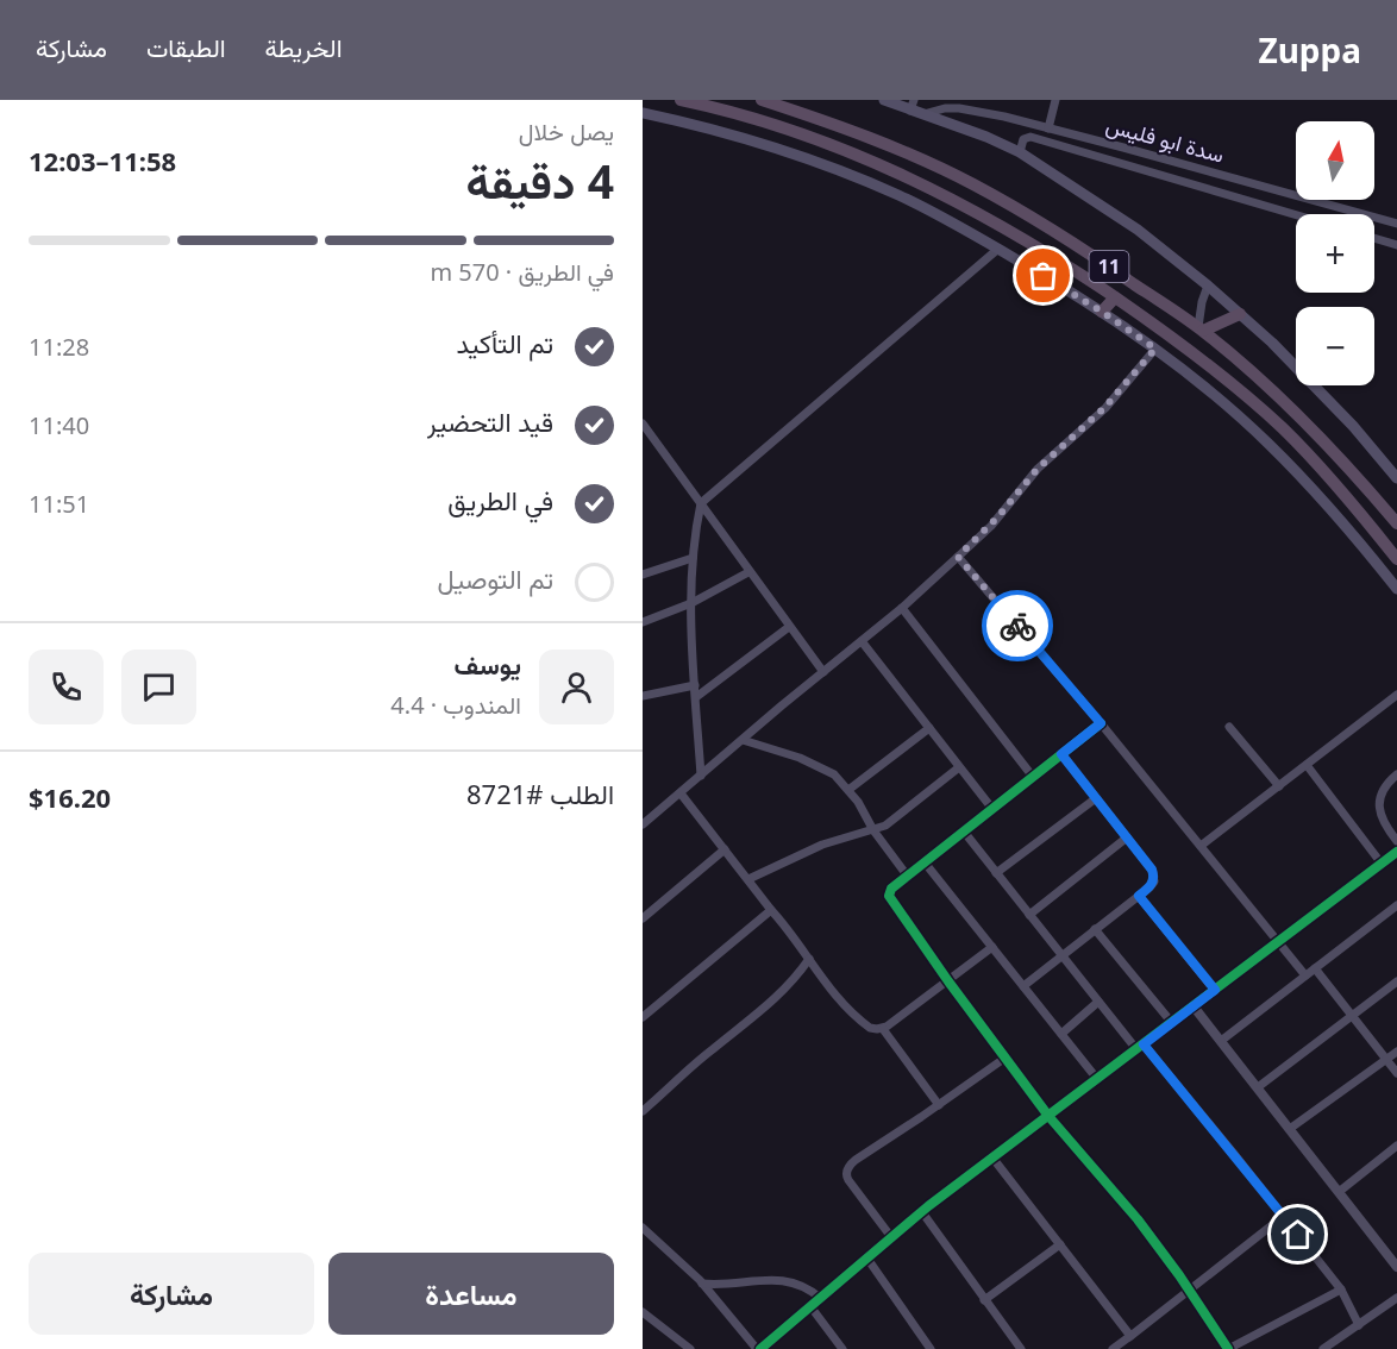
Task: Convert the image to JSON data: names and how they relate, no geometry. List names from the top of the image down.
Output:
{
  "streets": {
    "highway": ["11"],
    "street": ["سدة ابو فليس"]
  },
  "north": "top",
  "page": {
    "header": "Zuppa",
    "nav": ["الخريطة", "الطبقات", "مشاركة"],
    "heading": ["4 دقيقة", "يصل خلال", "11:58–12:03"],
    "panel": [
      "يوسف",
      "المندوب · 4.4",
      "الطلب #8721",
      "$16.20"
    ],
    "map_buttons": ["+", "−"],
    "bar": "في الطريق · 570 m",
    "list": [
      ["تم التأكيد", "11:28"],
      ["قيد التحضير", "11:40"],
      ["في الطريق", "11:51"],
      "تم التوصيل"
    ],
    "buttons": ["مساعدة", "مشاركة"]
  }
}
